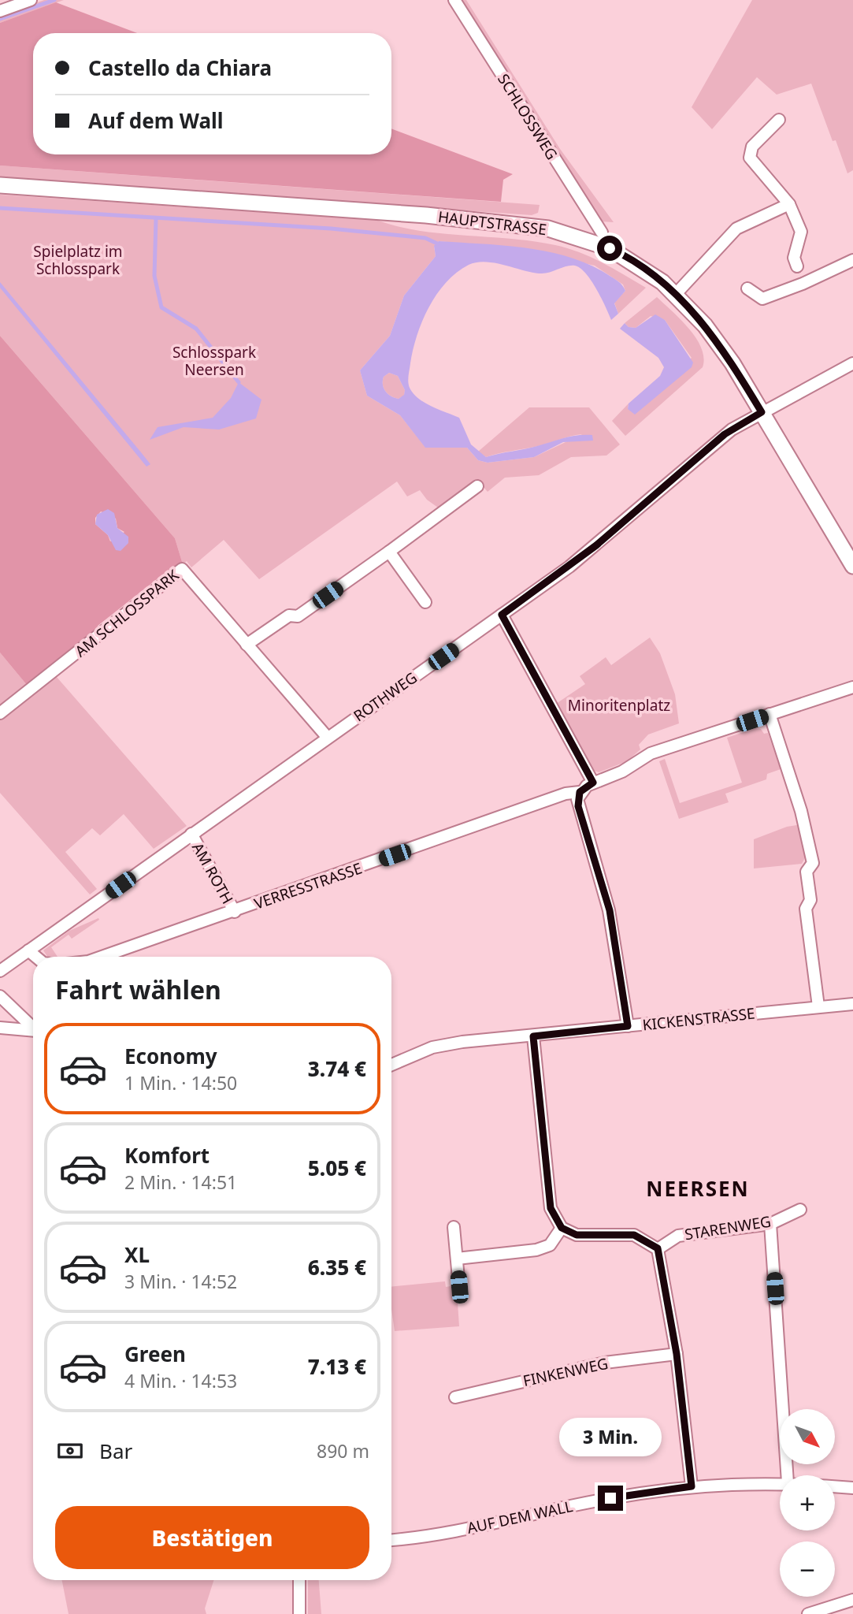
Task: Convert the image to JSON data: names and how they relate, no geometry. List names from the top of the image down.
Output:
{
  "streets": {
    "street": [
      "SCHLOSSWEG",
      "HAUPTSTRASSE",
      "AM SCHLOSSPARK",
      "ROTHWEG",
      "AM ROTH",
      "VERRESSTRASSE",
      "KICKENSTRASSE",
      "STARENWEG",
      "FINKENWEG",
      "AUF DEM WALL"
    ]
  },
  "crossings": [
    ["HAUPTSTRASSE", "ROTHWEG"],
    ["AM SCHLOSSPARK", "ROTHWEG"],
    ["ROTHWEG", "AM ROTH"],
    ["AM ROTH", "VERRESSTRASSE"]
  ],
  "districts": ["NEERSEN"],
  "parks": ["Spielplatz im Schlosspark", "Schlosspark Neersen", "Minoritenplatz"],
  "north": "bottom right",
  "page": {
    "banner": ["Castello da Chiara", "Auf dem Wall"],
    "heading": "Fahrt wählen",
    "list": [
      {
        "name": "Economy",
        "note": "1 Min. · 14:50",
        "value": "3.74 €"
      },
      {
        "name": "Komfort",
        "note": "2 Min. · 14:51",
        "value": "5.05 €"
      },
      {
        "name": "XL",
        "note": "3 Min. · 14:52",
        "value": "6.35 €"
      },
      {
        "name": "Green",
        "note": "4 Min. · 14:53",
        "value": "7.13 €"
      }
    ],
    "map_buttons": ["+", "−"],
    "bubble": "3 Min.",
    "pay": ["Bar", "890 m"],
    "buttons": "Bestätigen"
  }
}
